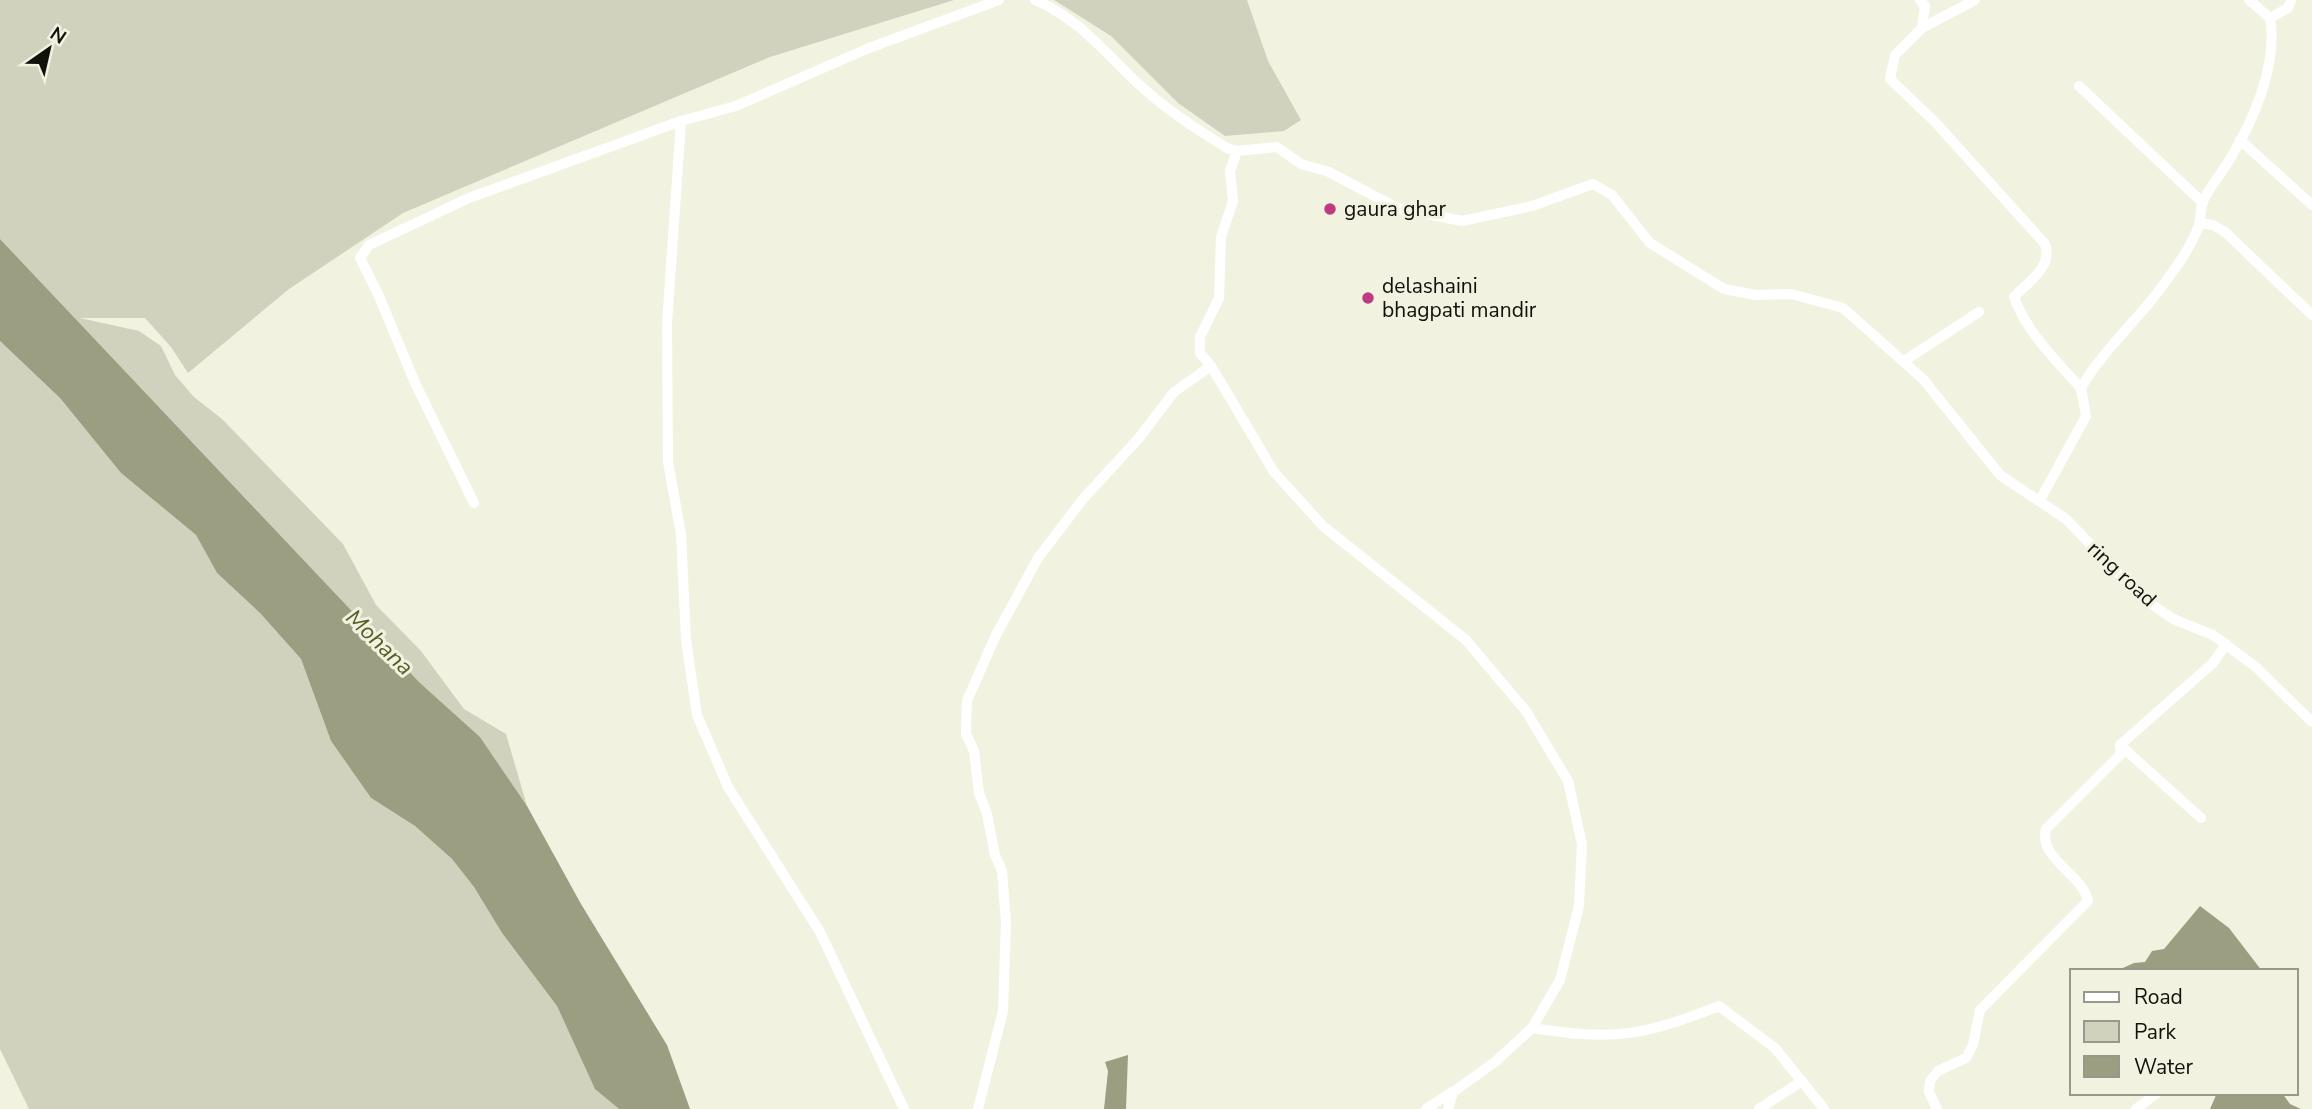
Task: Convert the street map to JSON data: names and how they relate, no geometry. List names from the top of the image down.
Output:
{
  "streets": {
    "street": ["ring road"]
  },
  "water": ["Mohana"],
  "places": ["gaura ghar", "delashaini bhagpati mandir"],
  "legend": ["Road", "Park", "Water"],
  "north": "top right"
}
